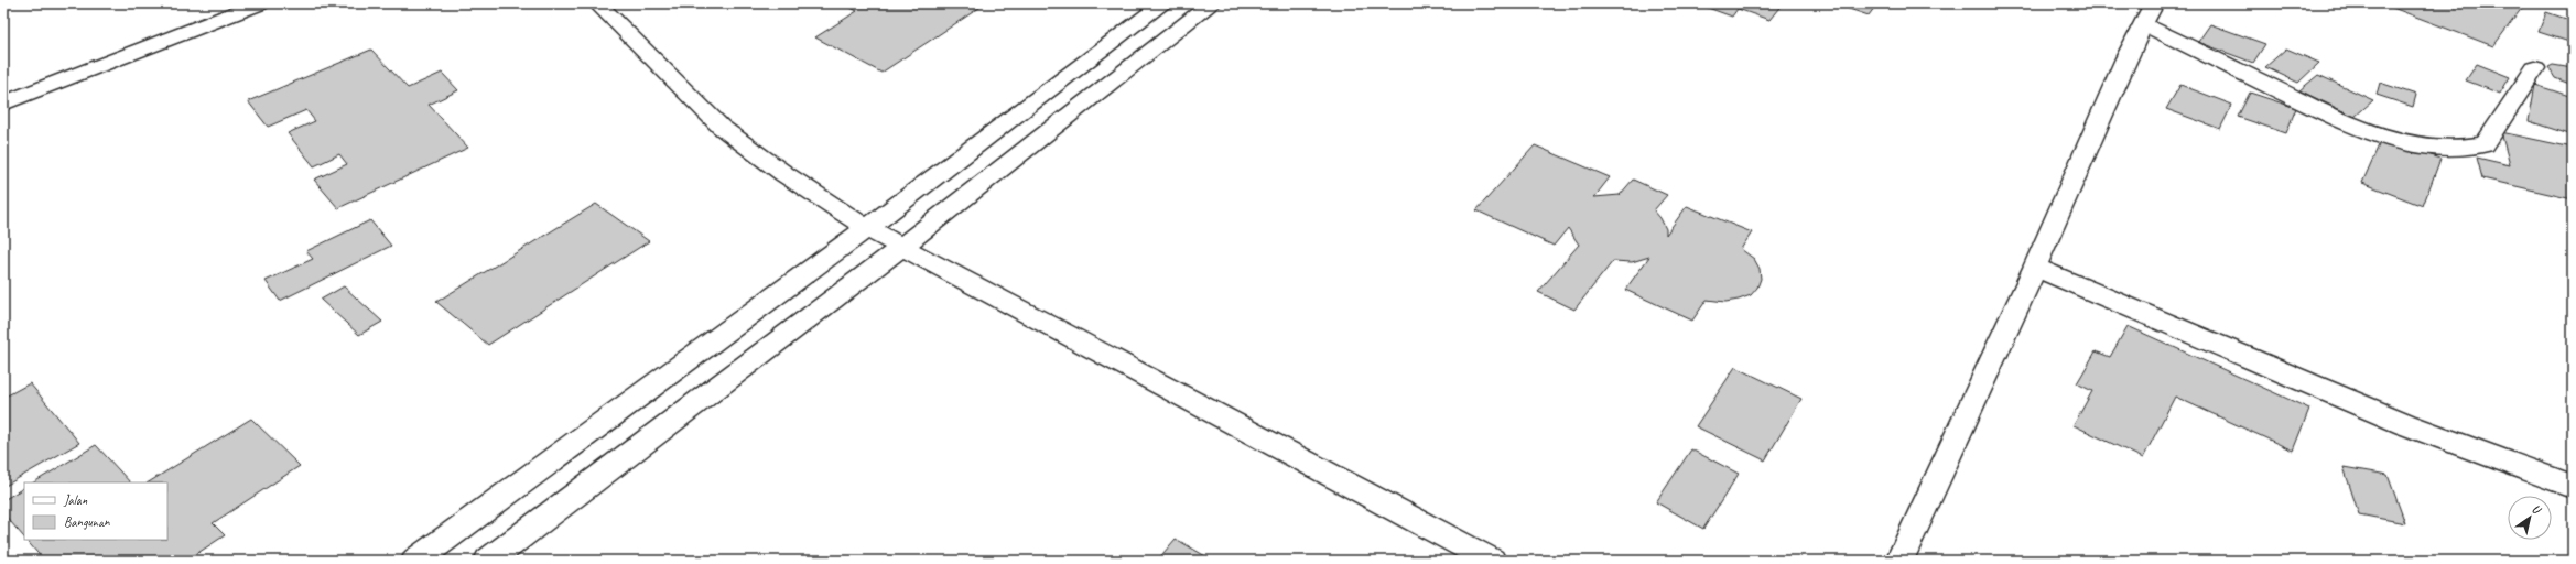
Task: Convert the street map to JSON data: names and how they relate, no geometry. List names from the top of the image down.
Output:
{
  "legend": ["Jalan", "Bangunan"],
  "north": "top right"
}
